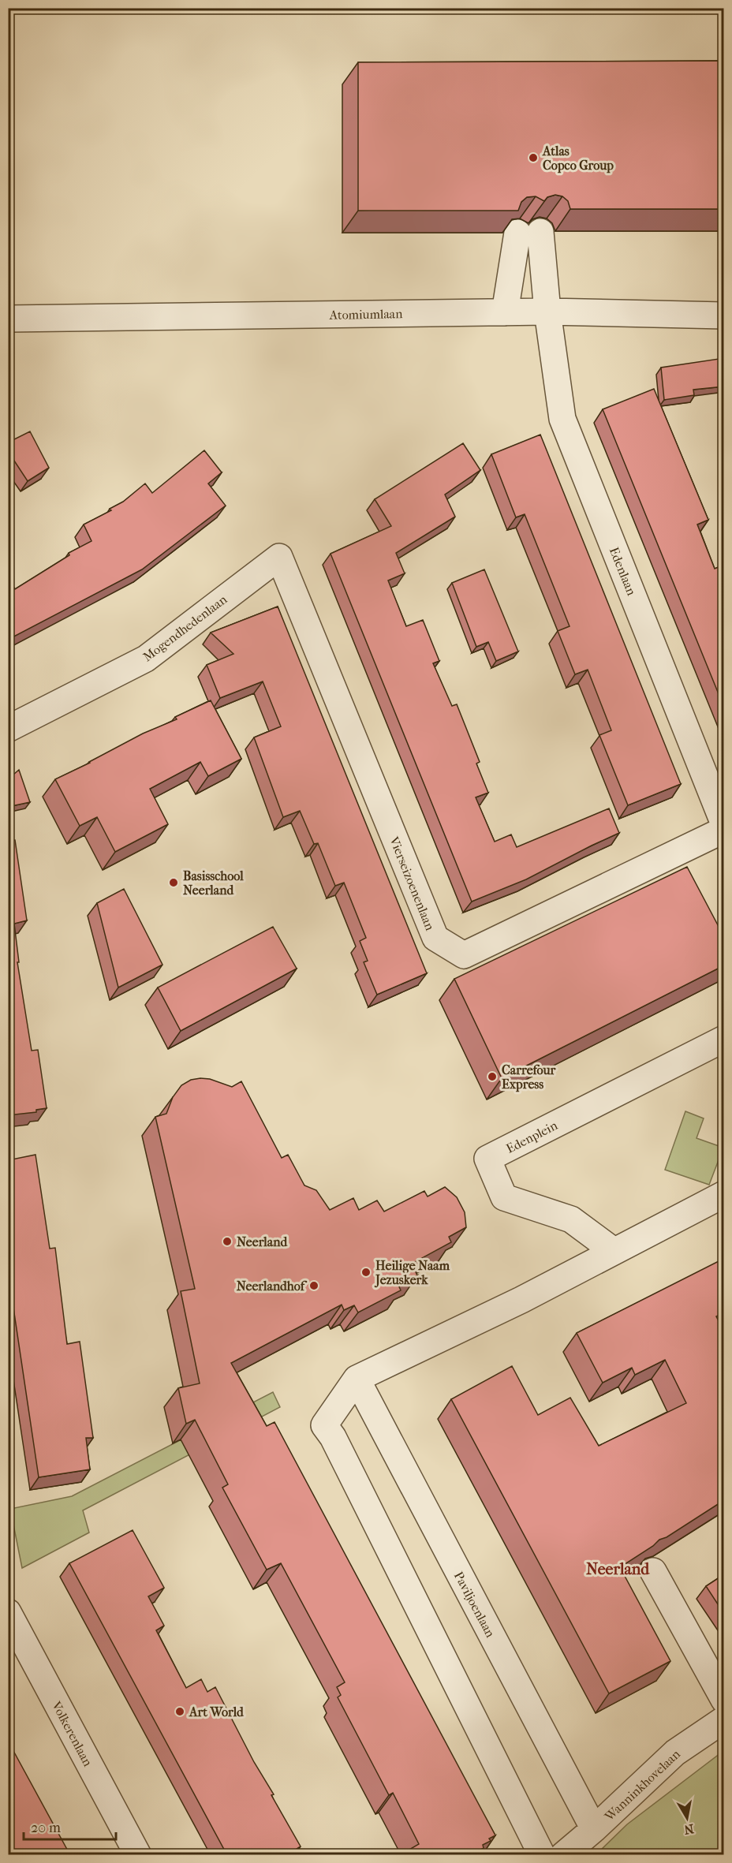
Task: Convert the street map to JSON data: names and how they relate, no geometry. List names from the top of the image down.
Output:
{
  "streets": {
    "street": [
      "Atomiumlaan",
      "Edenlaan",
      "Mogendhedenlaan",
      "Vierseizoenenlaan",
      "Edenplein",
      "Paviljoenlaan",
      "Volkerenlaan",
      "Wanninkhovelaan"
    ]
  },
  "crossings": [
    ["Atomiumlaan", "Edenlaan"],
    ["Mogendhedenlaan", "Vierseizoenenlaan"],
    ["Paviljoenlaan", "Wanninkhovelaan"]
  ],
  "districts": ["Neerland"],
  "places": [
    "Atlas Copco Group",
    "Basisschool Neerland",
    "Carrefour Express",
    "Neerland",
    "Heilige Naam Jezuskerk",
    "Neerlandhof",
    "Art World"
  ],
  "scale_bar": "20 m",
  "north": "bottom"
}
